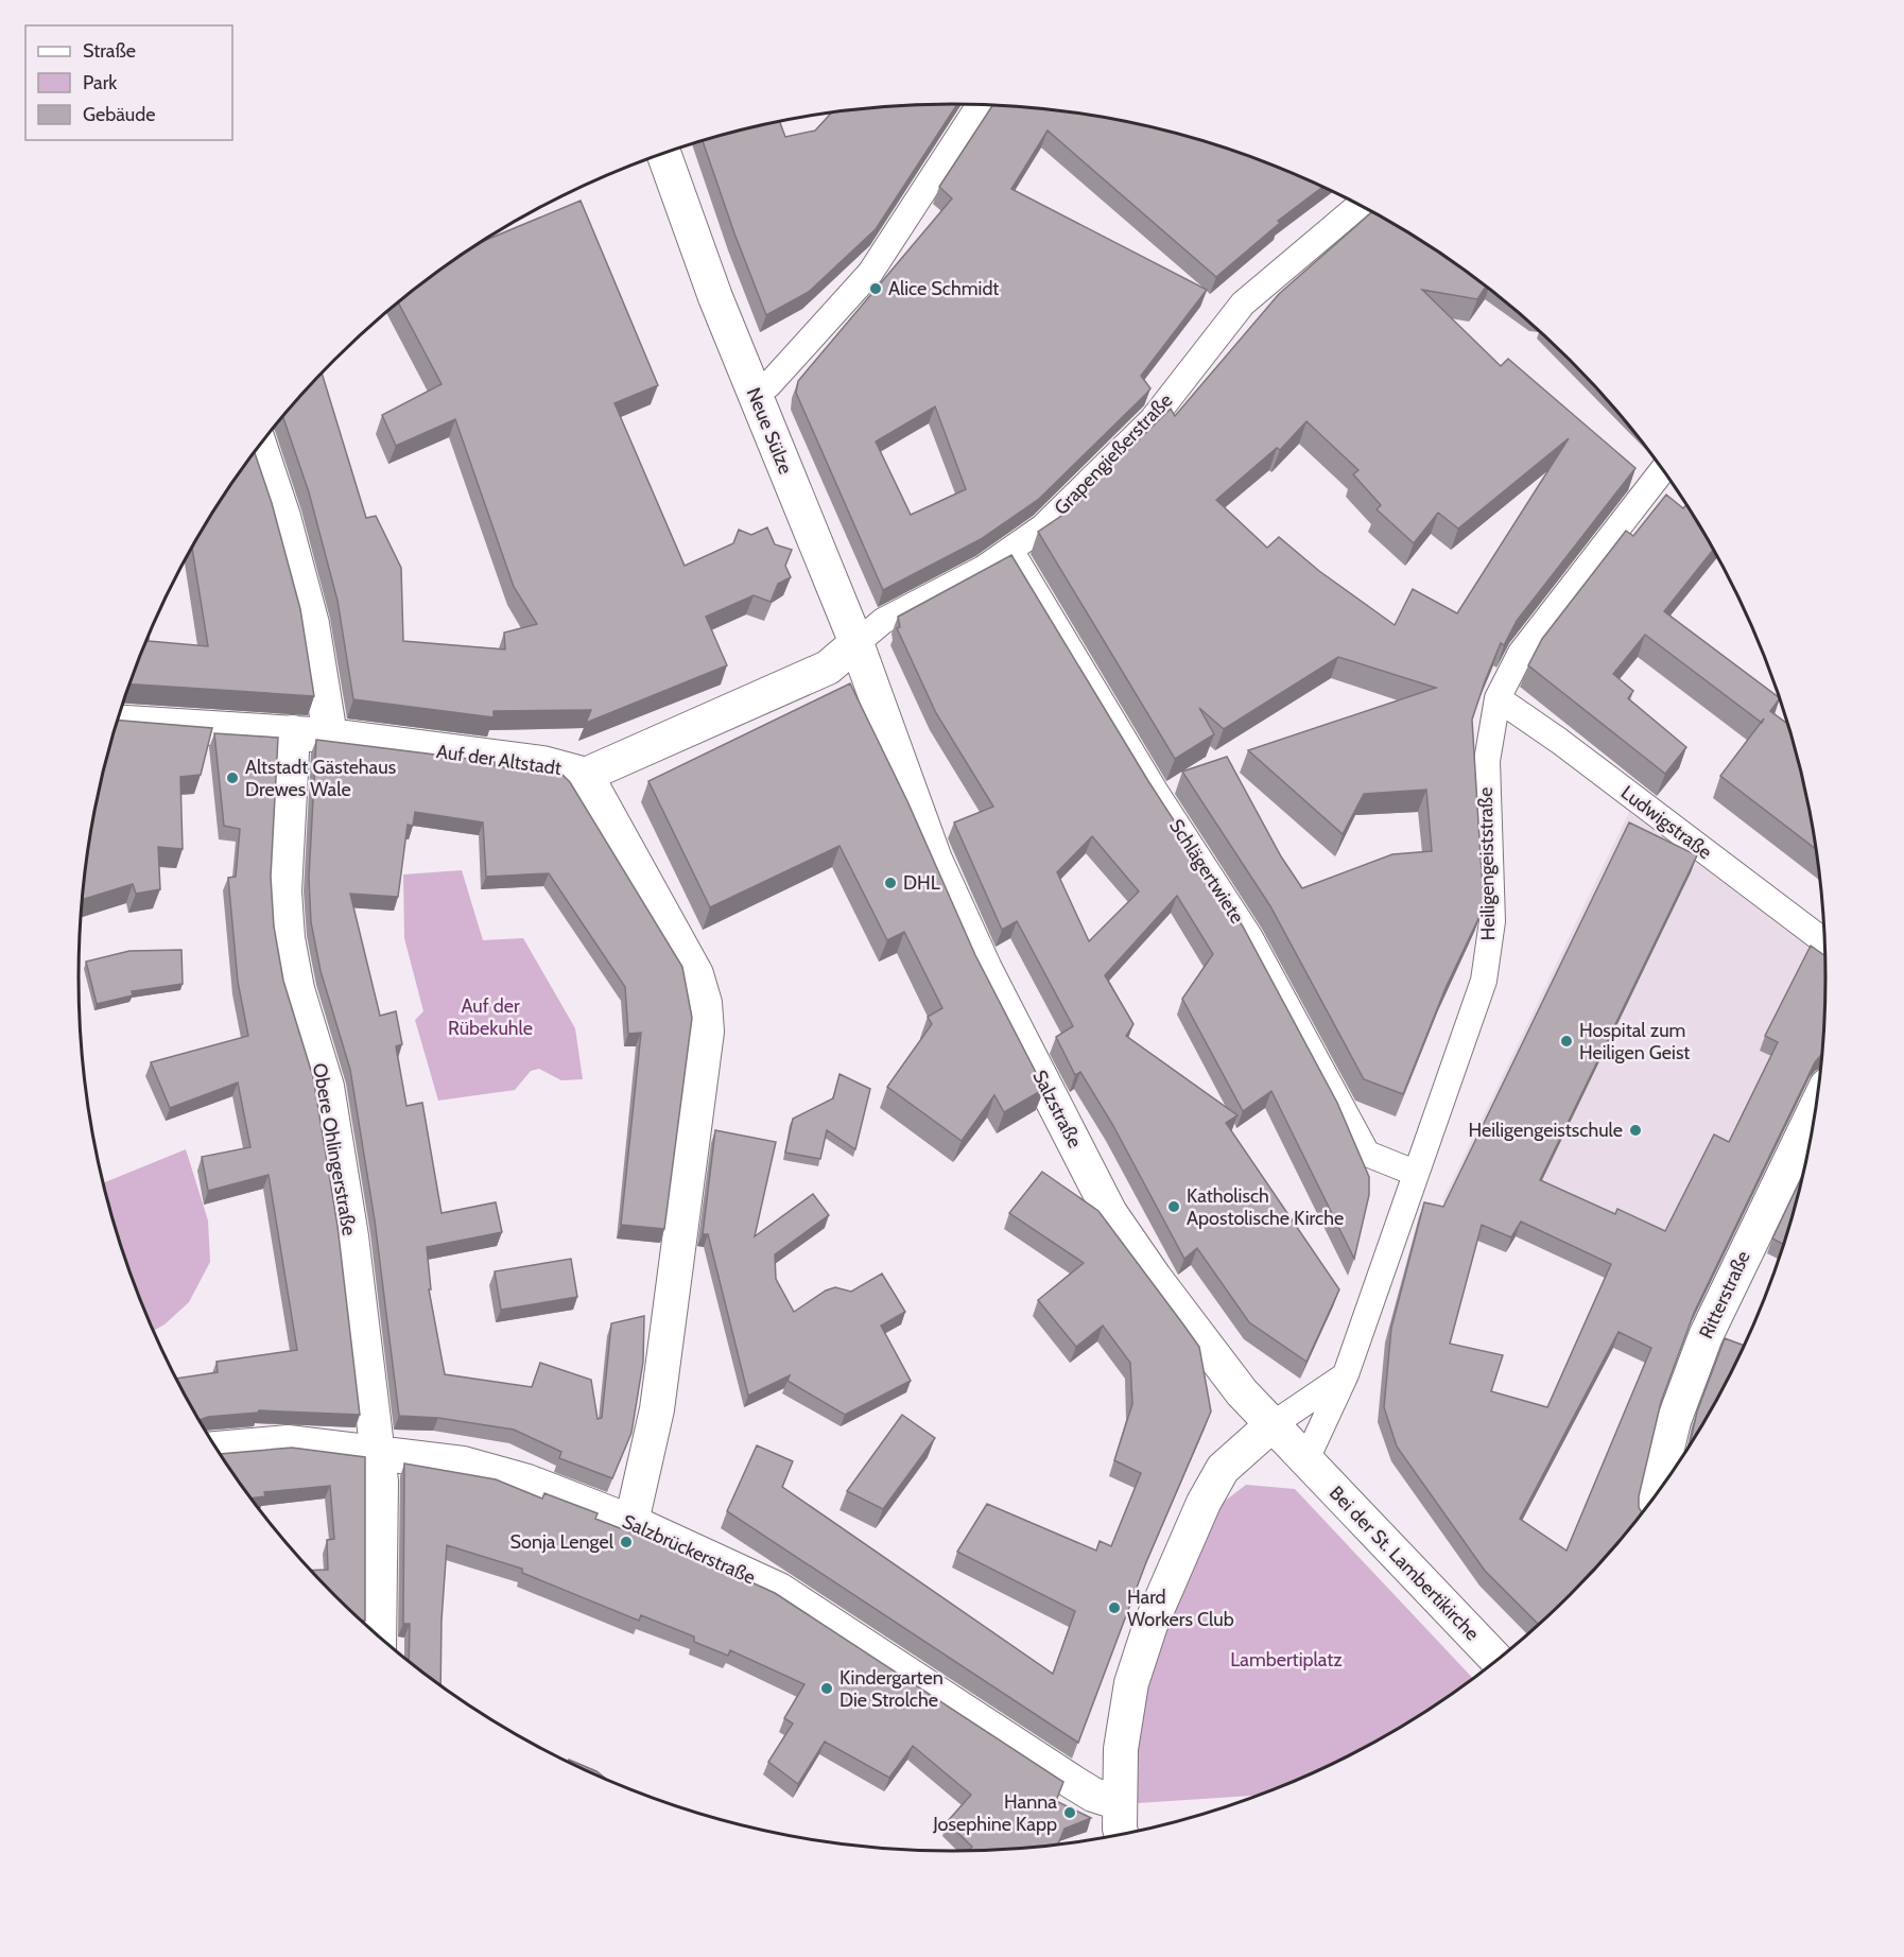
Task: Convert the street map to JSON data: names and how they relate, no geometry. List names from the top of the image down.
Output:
{
  "streets": {
    "street": [
      "Neue Sülze",
      "Grapengießerstraße",
      "Auf der Altstadt",
      "Ludwigstraße",
      "Heiligengeiststraße",
      "Schlägertwiete",
      "Salzstraße",
      "Obere Ohlingerstraße",
      "Ritterstraße",
      "Salzbrückerstraße",
      "Bei der St. Lambertikirche"
    ]
  },
  "crossings": [
    ["Neue Sülze", "Grapengießerstraße"],
    ["Neue Sülze", "Auf der Altstadt"],
    ["Neue Sülze", "Salzstraße"],
    ["Grapengießerstraße", "Auf der Altstadt"],
    ["Grapengießerstraße", "Schlägertwiete"],
    ["Auf der Altstadt", "Obere Ohlingerstraße"],
    ["Ludwigstraße", "Heiligengeiststraße"],
    ["Heiligengeiststraße", "Schlägertwiete"],
    ["Heiligengeiststraße", "Salzstraße"],
    ["Heiligengeiststraße", "Bei der St. Lambertikirche"],
    ["Salzstraße", "Bei der St. Lambertikirche"],
    ["Obere Ohlingerstraße", "Salzbrückerstraße"]
  ],
  "parks": ["Auf der Rübekuhle", "Lambertiplatz"],
  "places": [
    "Alice Schmidt",
    "Altstadt Gästehaus Drewes Wale",
    "DHL",
    "Hospital zum Heiligen Geist",
    "Heiligengeistschule",
    "Katholisch Apostolische Kirche",
    "Sonja Lengel",
    "Hard Workers Club",
    "Kindergarten Die Strolche",
    "Hanna Josephine Kapp"
  ],
  "legend": ["Straße", "Park", "Gebäude"]
}
